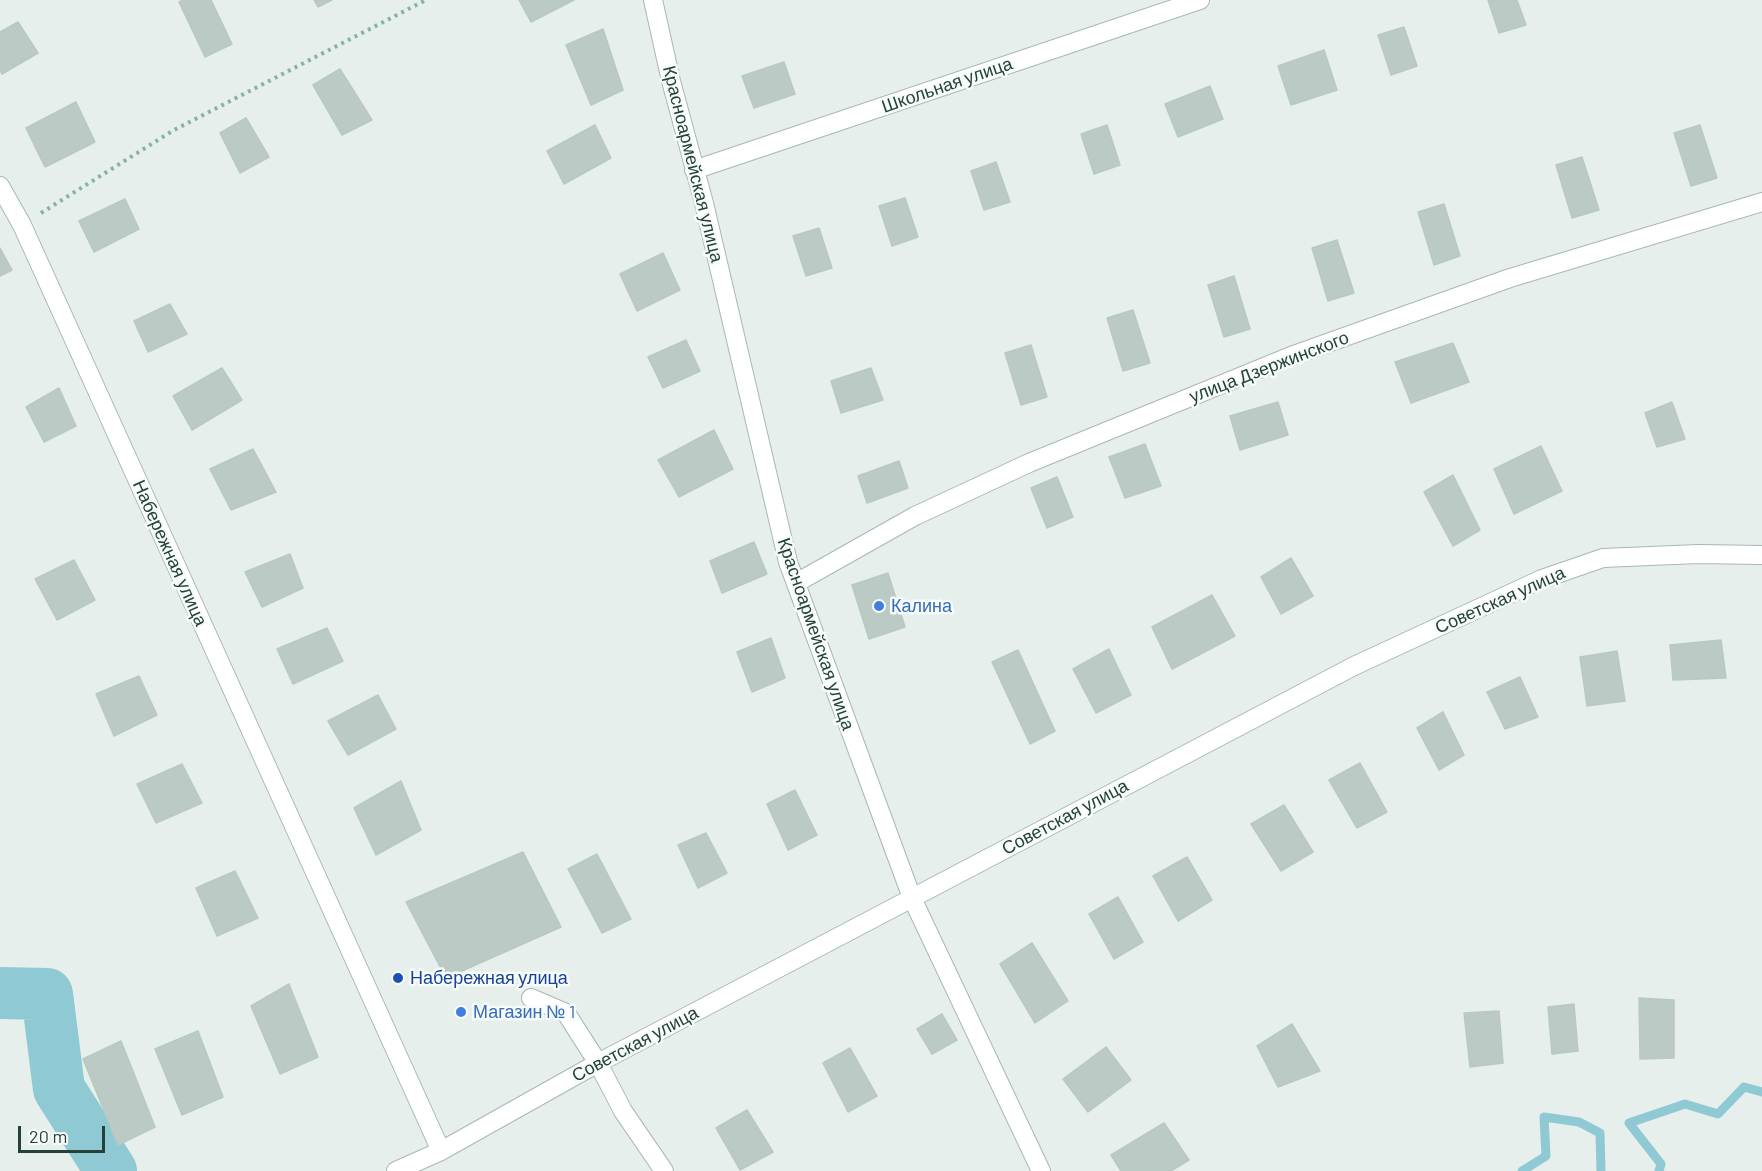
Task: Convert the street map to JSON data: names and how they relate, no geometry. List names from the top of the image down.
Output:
{
  "streets": {
    "street": [
      "Школьная улица",
      "Красноармейская улица",
      "улица Дзержинского",
      "Набережная улица",
      "Советская улица"
    ]
  },
  "crossings": [
    ["Школьная улица", "Красноармейская улица"],
    ["Красноармейская улица", "улица Дзержинского"],
    ["Красноармейская улица", "Советская улица"],
    ["Набережная улица", "Советская улица"]
  ],
  "places": ["Калина", "Набережная улица", "Магазин № 1"],
  "scale_bar": "20 m"
}
